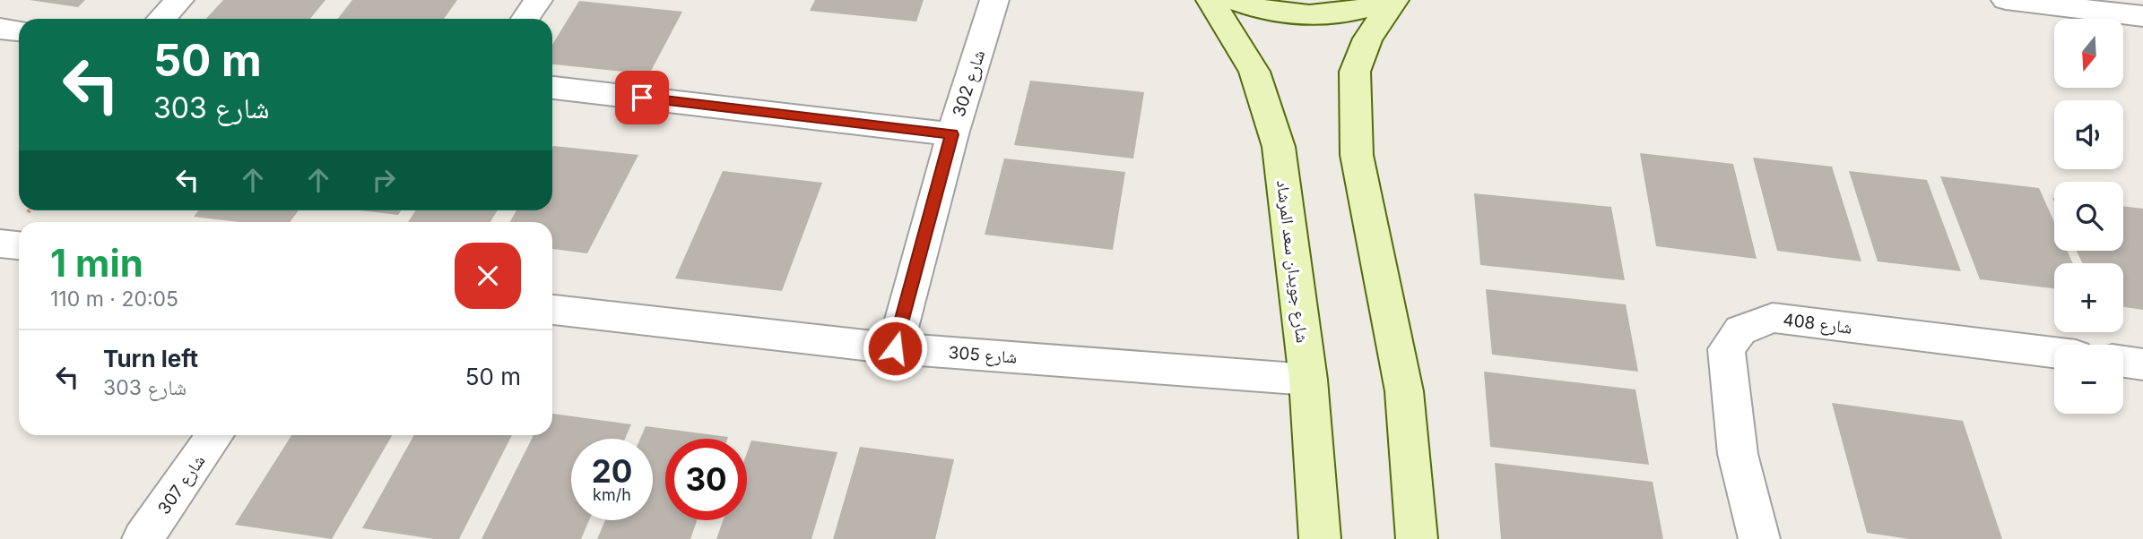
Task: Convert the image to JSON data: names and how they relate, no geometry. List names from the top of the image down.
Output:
{
  "streets": {
    "street": [
      "شارع 302",
      "شارع جويدان سعد المرشاد",
      "شارع 408",
      "شارع 305",
      "شارع 307"
    ]
  },
  "crossings": [
    ["شارع 302", "شارع 305"],
    ["شارع جويدان سعد المرشاد", "شارع 305"]
  ],
  "north": "bottom",
  "page": {
    "map_buttons": ["+", "−"],
    "turn": ["50 m", "شارع 303"],
    "heading": ["1 min", "110 m · 20:05"],
    "list": [
      {
        "name": "Turn left",
        "note": "شارع 303",
        "value": "50 m"
      }
    ],
    "speed": "20 km/h",
    "limit": "30"
  }
}
